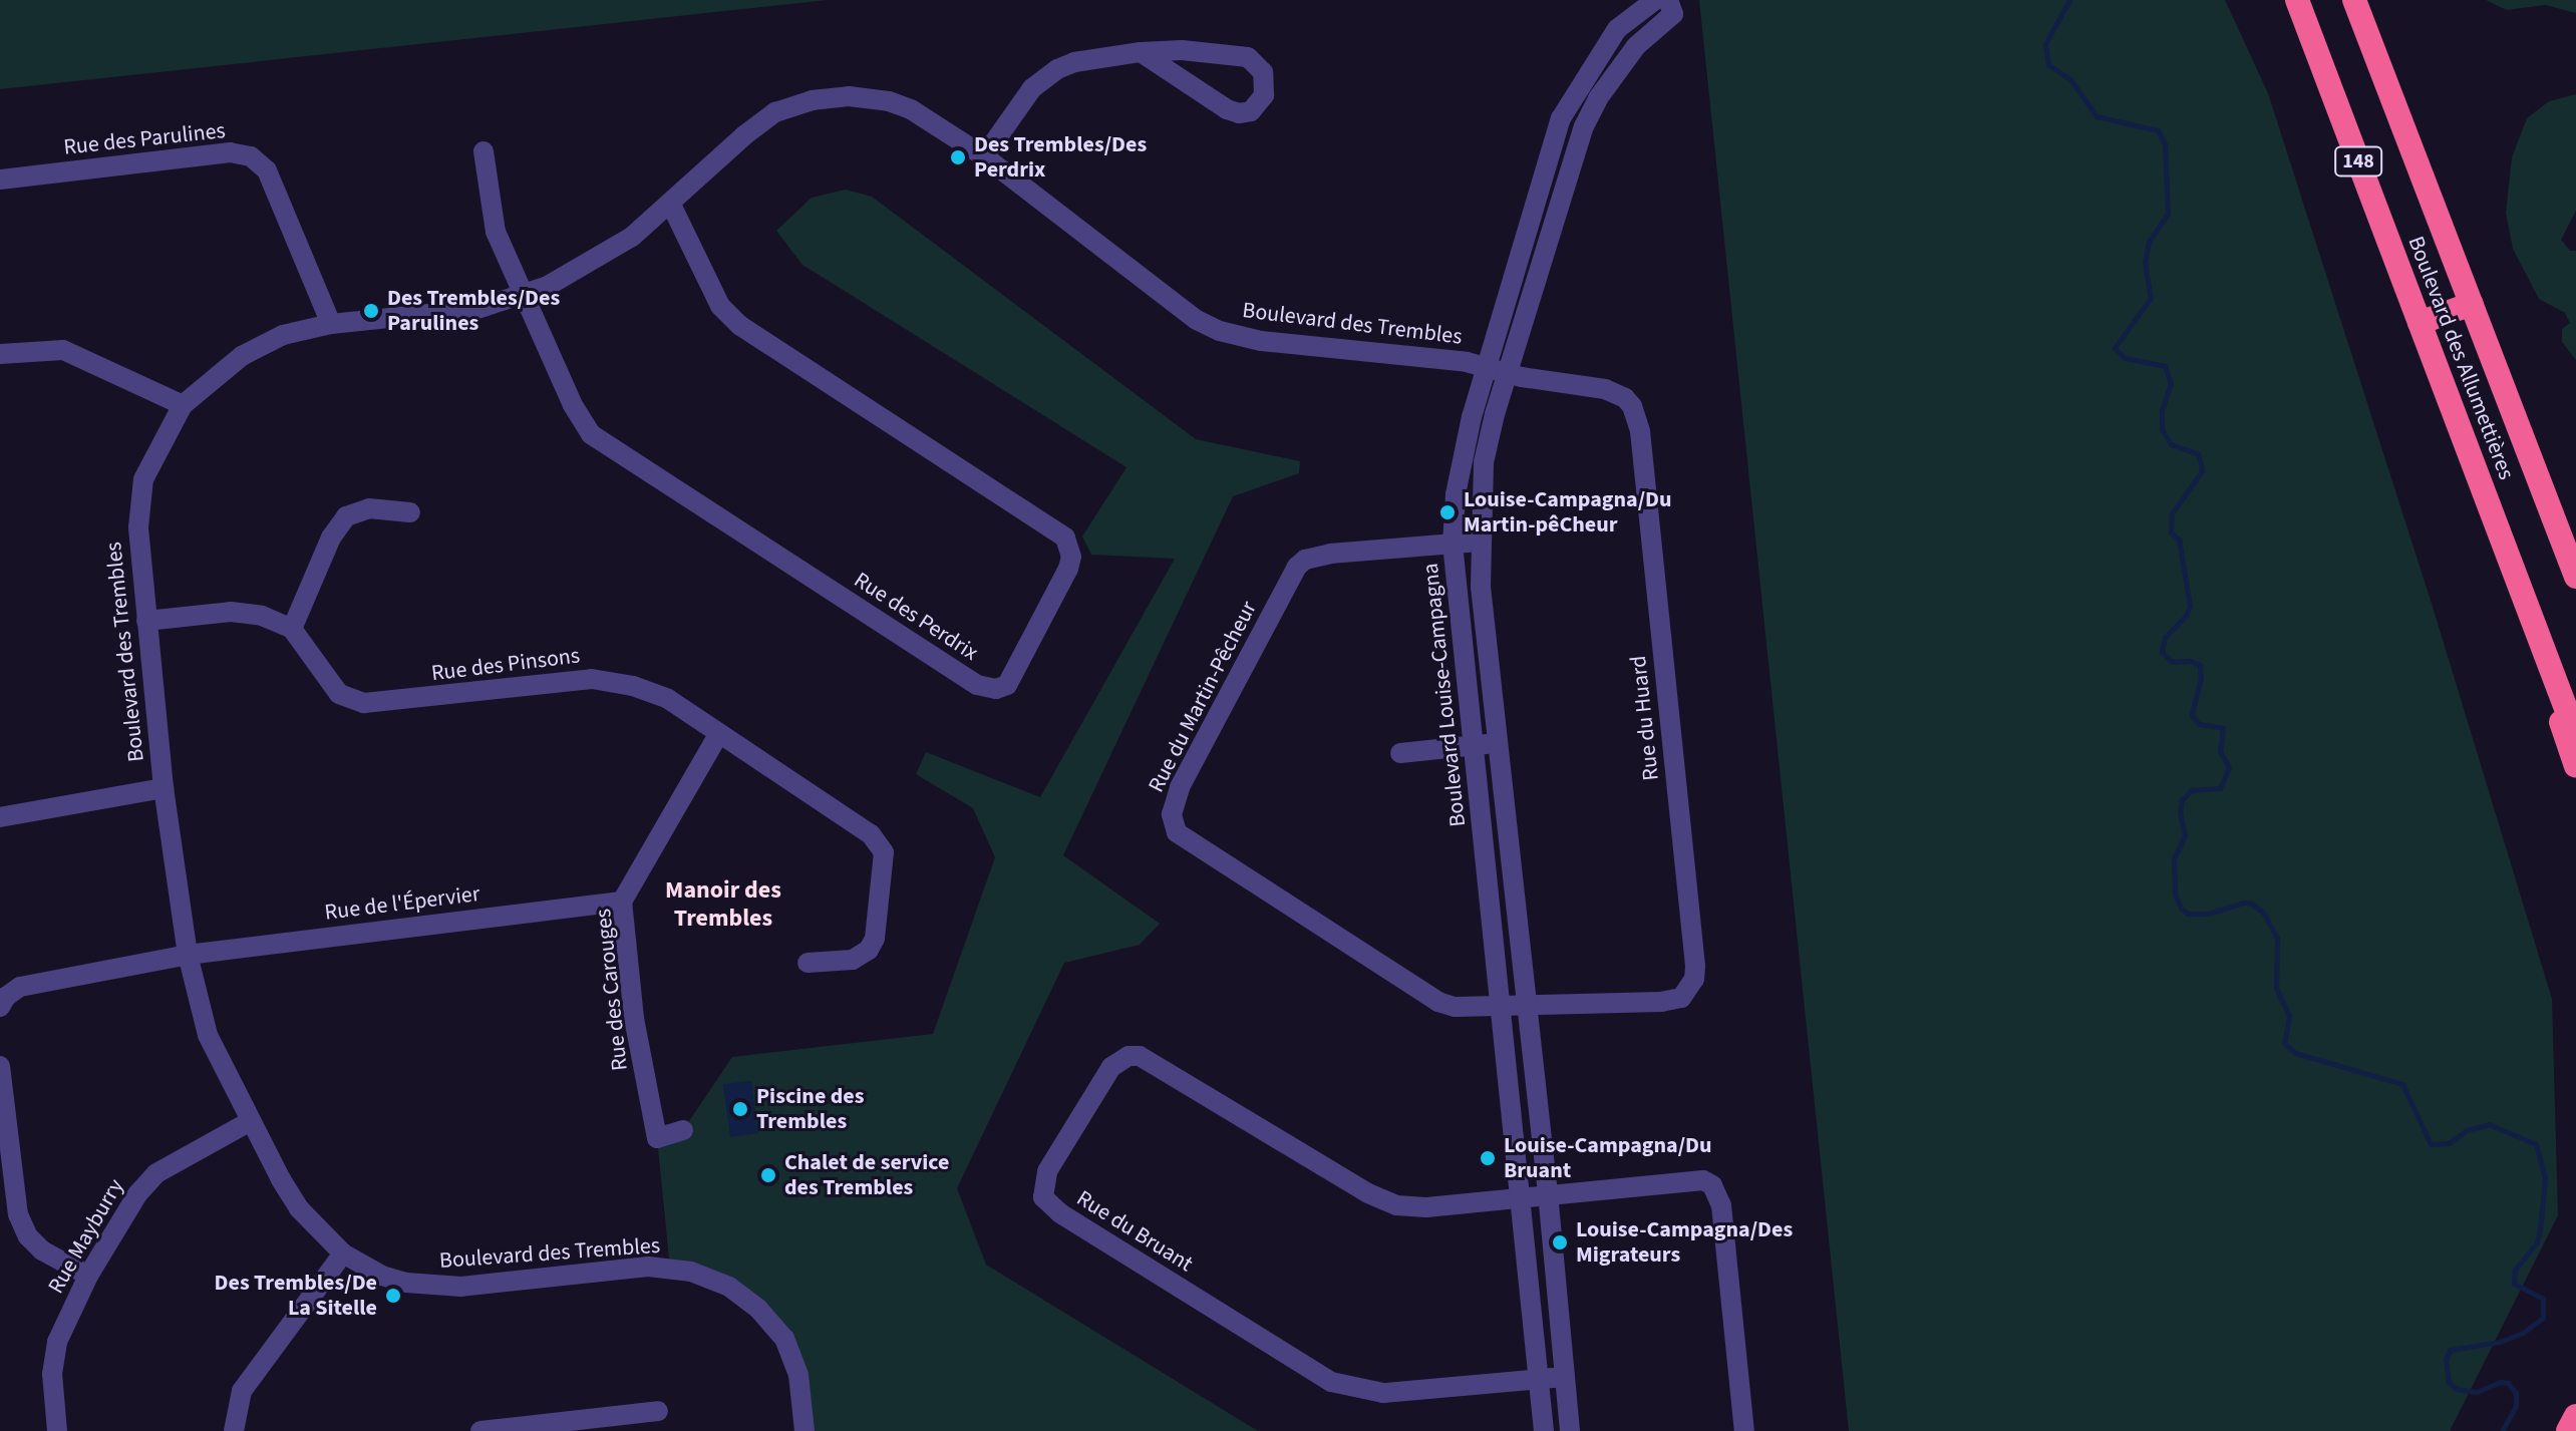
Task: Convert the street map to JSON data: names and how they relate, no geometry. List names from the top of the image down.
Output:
{
  "streets": {
    "highway": ["148", "Boulevard des Allumettières"],
    "street": [
      "Rue des Parulines",
      "Boulevard des Trembles",
      "Rue des Perdrix",
      "Rue des Pinsons",
      "Boulevard Louise-Campagna",
      "Rue du Martin-Pêcheur",
      "Rue du Huard",
      "Rue de l'Épervier",
      "Rue des Carouges",
      "Rue du Bruant",
      "Rue Mayburry"
    ]
  },
  "crossings": [
    ["Rue des Parulines", "Boulevard des Trembles"],
    ["Boulevard des Trembles", "Rue des Perdrix"],
    ["Boulevard des Trembles", "Boulevard Louise-Campagna"],
    ["Boulevard des Trembles", "Rue du Huard"],
    ["Boulevard des Trembles", "Rue de l'Épervier"],
    ["Boulevard des Trembles", "Rue Mayburry"],
    ["Rue des Pinsons", "Rue des Carouges"],
    ["Boulevard Louise-Campagna", "Rue du Martin-Pêcheur"],
    ["Boulevard Louise-Campagna", "Rue du Bruant"],
    ["Rue du Martin-Pêcheur", "Rue du Huard"],
    ["Rue de l'Épervier", "Rue des Carouges"]
  ],
  "districts": ["Manoir des Trembles"],
  "places": [
    "Des Trembles/Des Perdrix",
    "Des Trembles/Des Parulines",
    "Louise-Campagna/Du Martin-pêCheur",
    "Piscine des Trembles",
    "Louise-Campagna/Du Bruant",
    "Chalet de service des Trembles",
    "Louise-Campagna/Des Migrateurs",
    "Des Trembles/De La Sitelle"
  ]
}
